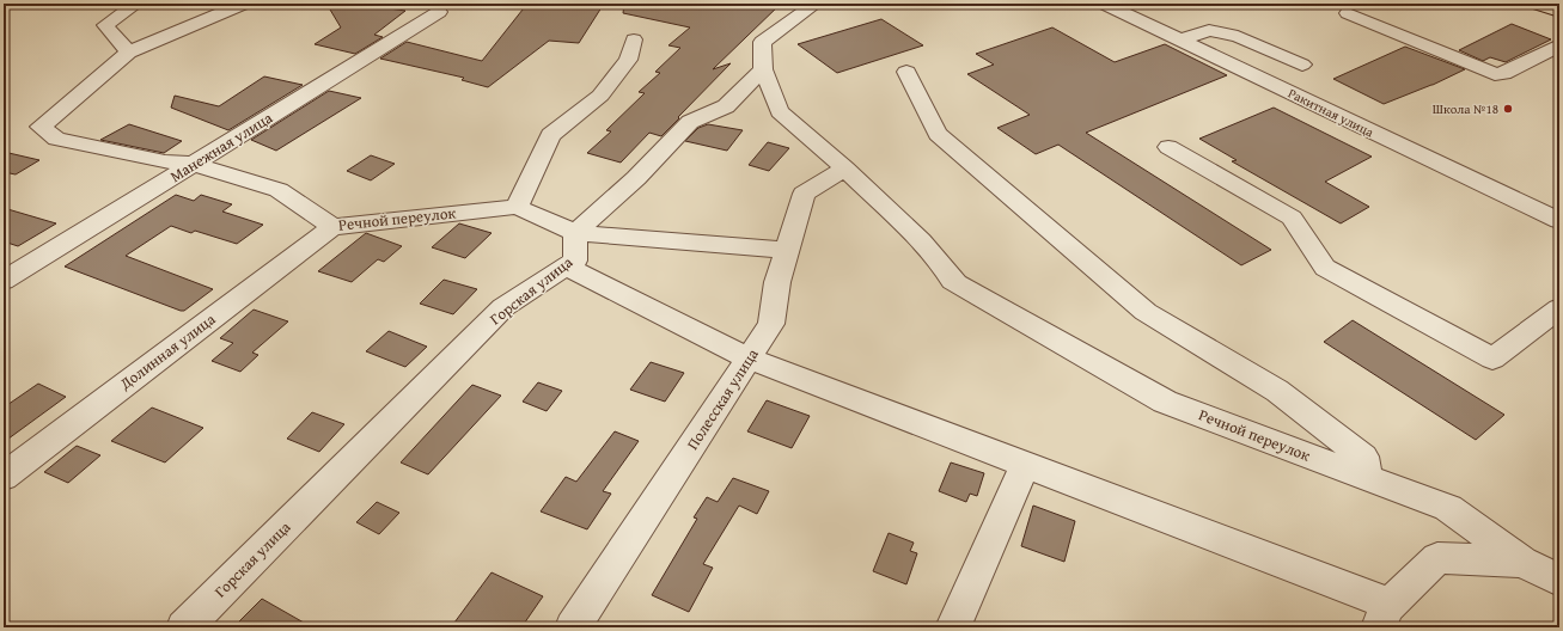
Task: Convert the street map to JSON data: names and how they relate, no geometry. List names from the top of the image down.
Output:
{
  "streets": {
    "street": [
      "Ракитная улица",
      "Манежная улица",
      "Речной переулок",
      "Горская улица",
      "Долинная улица",
      "Полесская улица"
    ]
  },
  "crossings": [
    ["Манежная улица", "Речной переулок"],
    ["Речной переулок", "Горская улица"],
    ["Речной переулок", "Долинная улица"],
    ["Речной переулок", "Полесская улица"]
  ],
  "places": ["Школа №18"]
}
